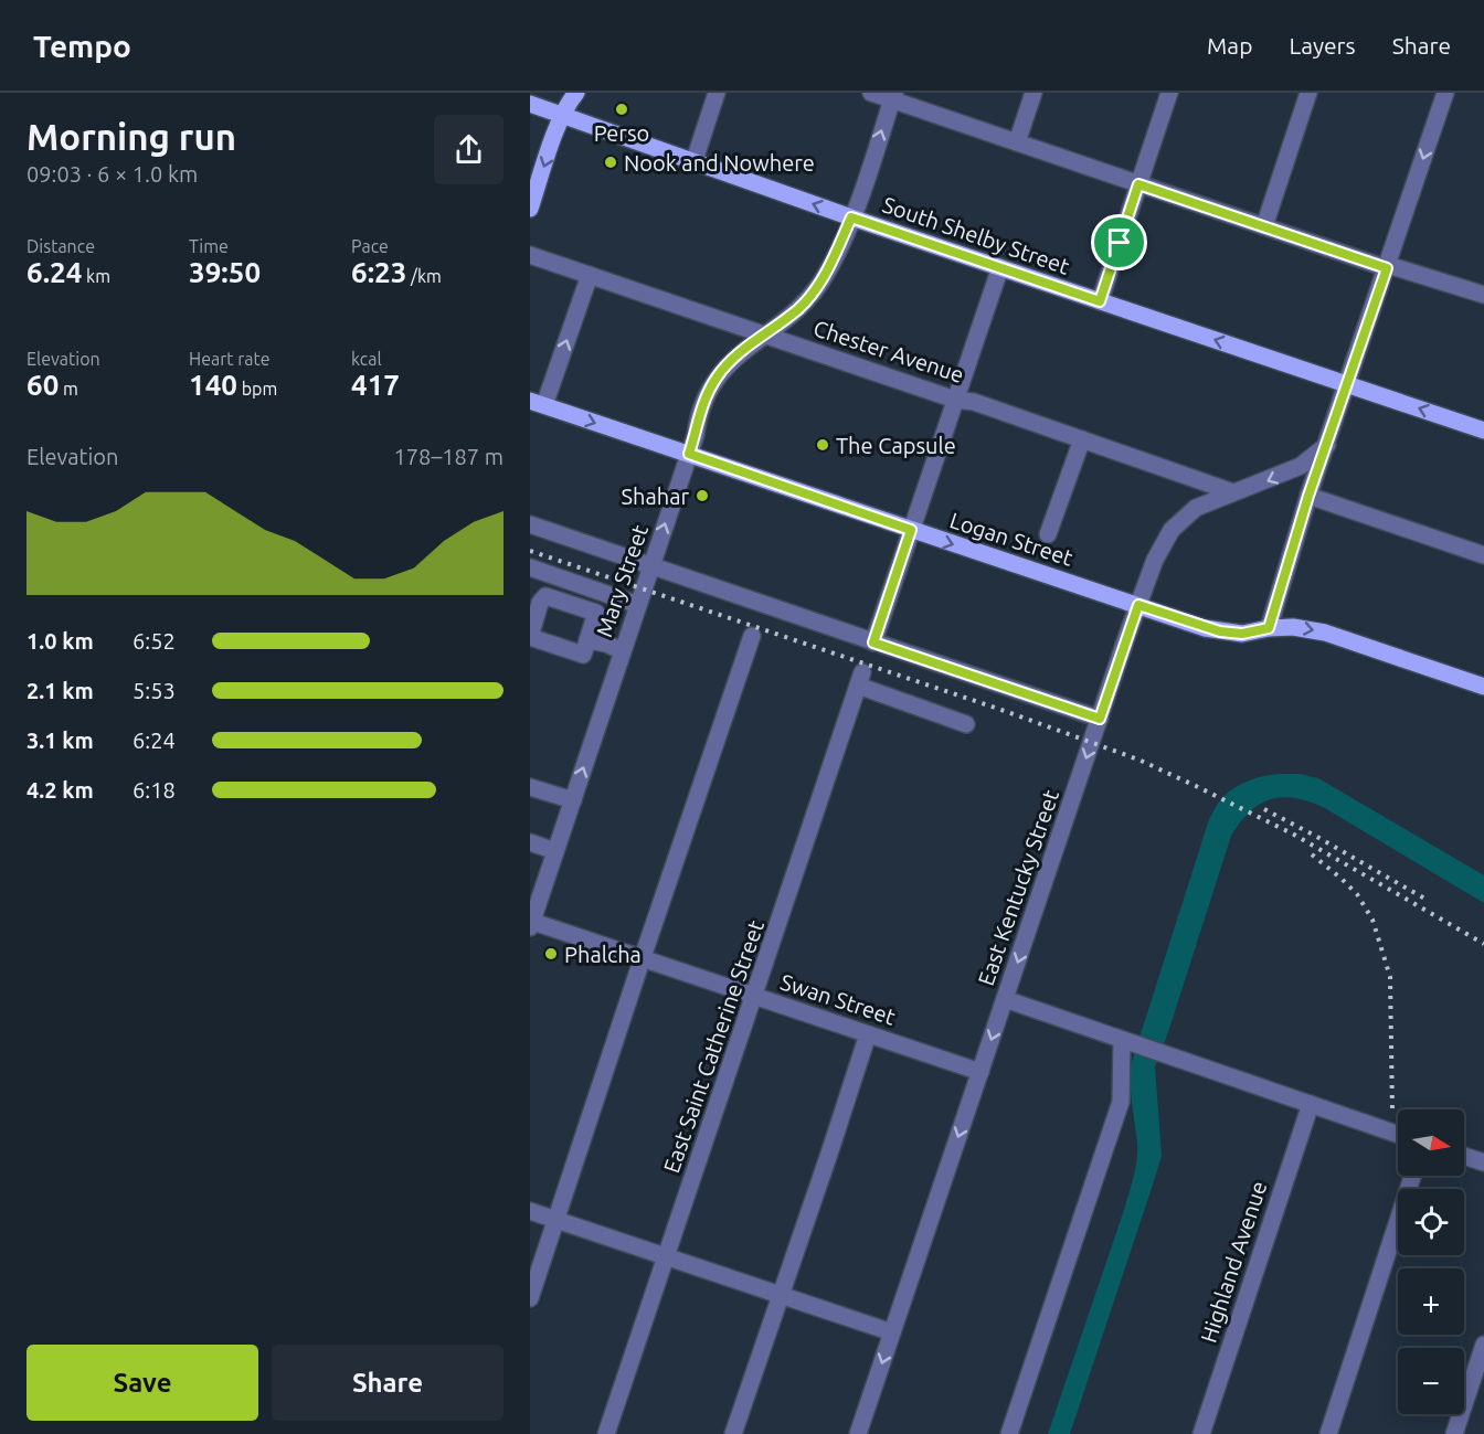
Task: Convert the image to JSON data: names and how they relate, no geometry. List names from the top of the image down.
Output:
{
  "streets": {
    "main road": ["South Shelby Street", "Logan Street"],
    "street": [
      "Chester Avenue",
      "Mary Street",
      "East Kentucky Street",
      "Swan Street",
      "East Saint Catherine Street",
      "Highland Avenue"
    ]
  },
  "crossings": [
    ["South Shelby Street", "Mary Street"],
    ["Chester Avenue", "Mary Street"],
    ["Chester Avenue", "East Kentucky Street"],
    ["Logan Street", "Mary Street"],
    ["Logan Street", "East Kentucky Street"],
    ["Mary Street", "Swan Street"],
    ["East Kentucky Street", "Swan Street"],
    ["Swan Street", "East Saint Catherine Street"]
  ],
  "one_way": ["South Shelby Street", "Logan Street"],
  "places": [
    "Perso",
    "Nook and Nowhere",
    "The Capsule",
    "Shahar",
    "Phalcha"
  ],
  "north": "right",
  "page": {
    "header": "Tempo",
    "nav": ["Map", "Layers", "Share"],
    "heading": ["Morning run", "09:03 · 6 × 1.0 km"],
    "stats": [
      ["Distance", "6.24 km"],
      ["Time", "39:50"],
      ["Pace", "6:23 /km"],
      ["Elevation", "60 m"],
      ["Heart rate", "140 bpm"],
      ["kcal", "417"]
    ],
    "chart": ["Elevation", "178–187 m"],
    "list": [
      {
        "name": "1.0 km",
        "note": "6:52"
      },
      {
        "name": "2.1 km",
        "note": "5:53"
      },
      {
        "name": "3.1 km",
        "note": "6:24"
      },
      {
        "name": "4.2 km",
        "note": "6:18"
      }
    ],
    "map_buttons": ["+", "−"],
    "buttons": ["Save", "Share"]
  }
}
